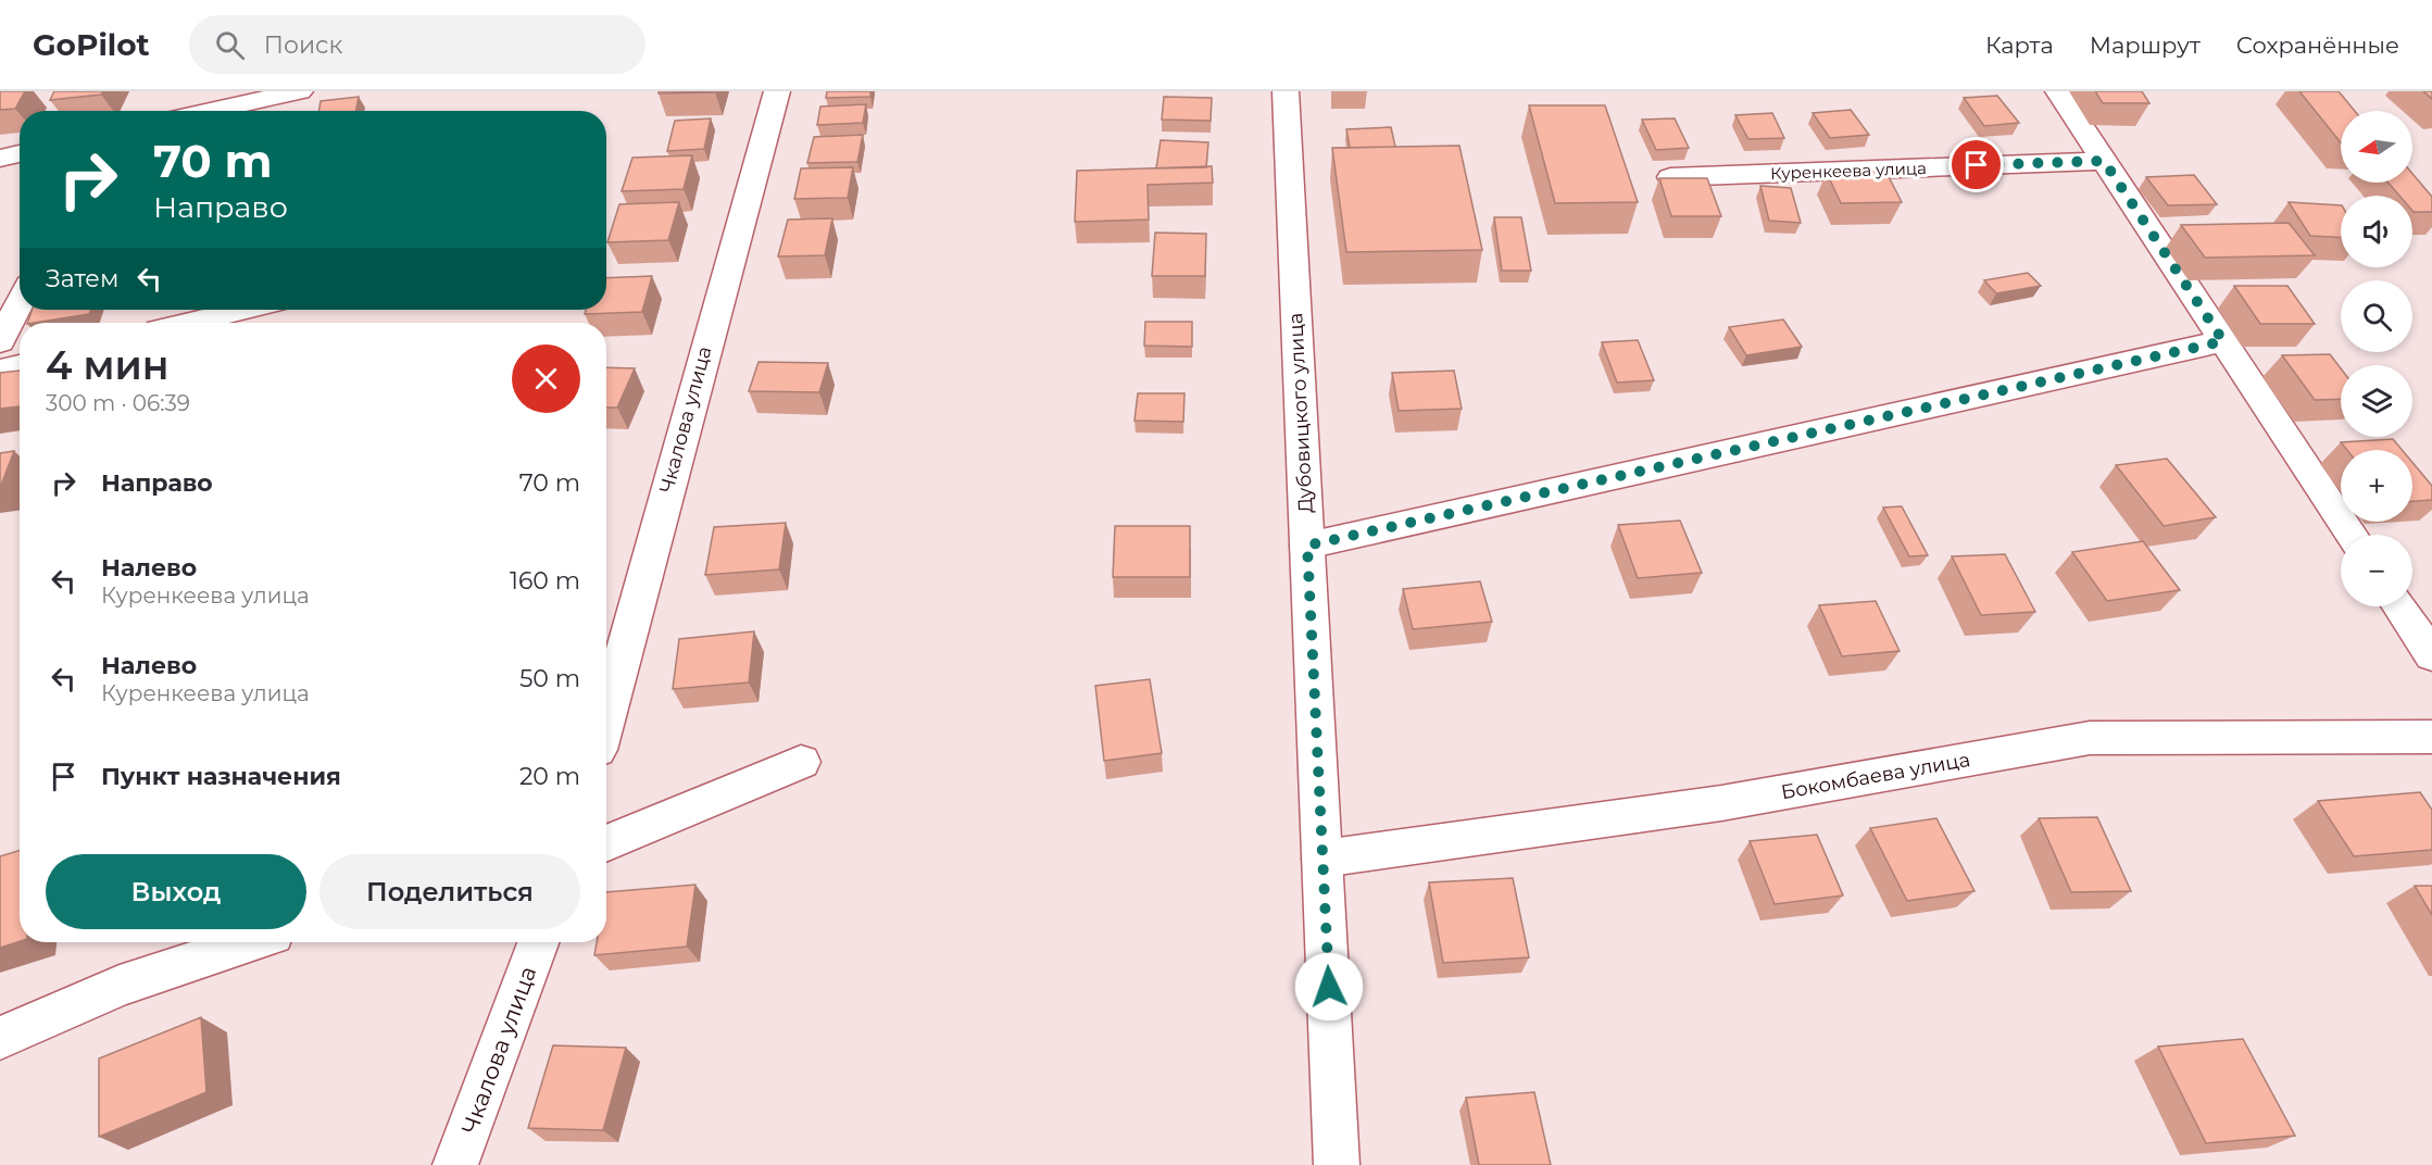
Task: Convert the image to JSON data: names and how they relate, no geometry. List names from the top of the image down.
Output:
{
  "streets": {
    "street": [
      "Куренкеева улица",
      "Дубовицкого улица",
      "Чкалова улица",
      "Бокомбаева улица"
    ]
  },
  "crossings": [
    ["Дубовицкого улица", "Бокомбаева улица"]
  ],
  "north": "left",
  "page": {
    "header": "GoPilot",
    "search": "Поиск",
    "nav": ["Карта", "Маршрут", "Сохранённые"],
    "map_buttons": ["+", "−"],
    "turn": ["70 m", "Направо"],
    "then": "Затем",
    "heading": ["4 мин", "300 m · 06:39"],
    "list": [
      {
        "name": "Направо",
        "value": "70 m"
      },
      {
        "name": "Налево",
        "note": "Куренкеева улица",
        "value": "160 m"
      },
      {
        "name": "Налево",
        "note": "Куренкеева улица",
        "value": "50 m"
      },
      {
        "name": "Пункт назначения",
        "value": "20 m"
      }
    ],
    "buttons": ["Выход", "Поделиться"]
  }
}
